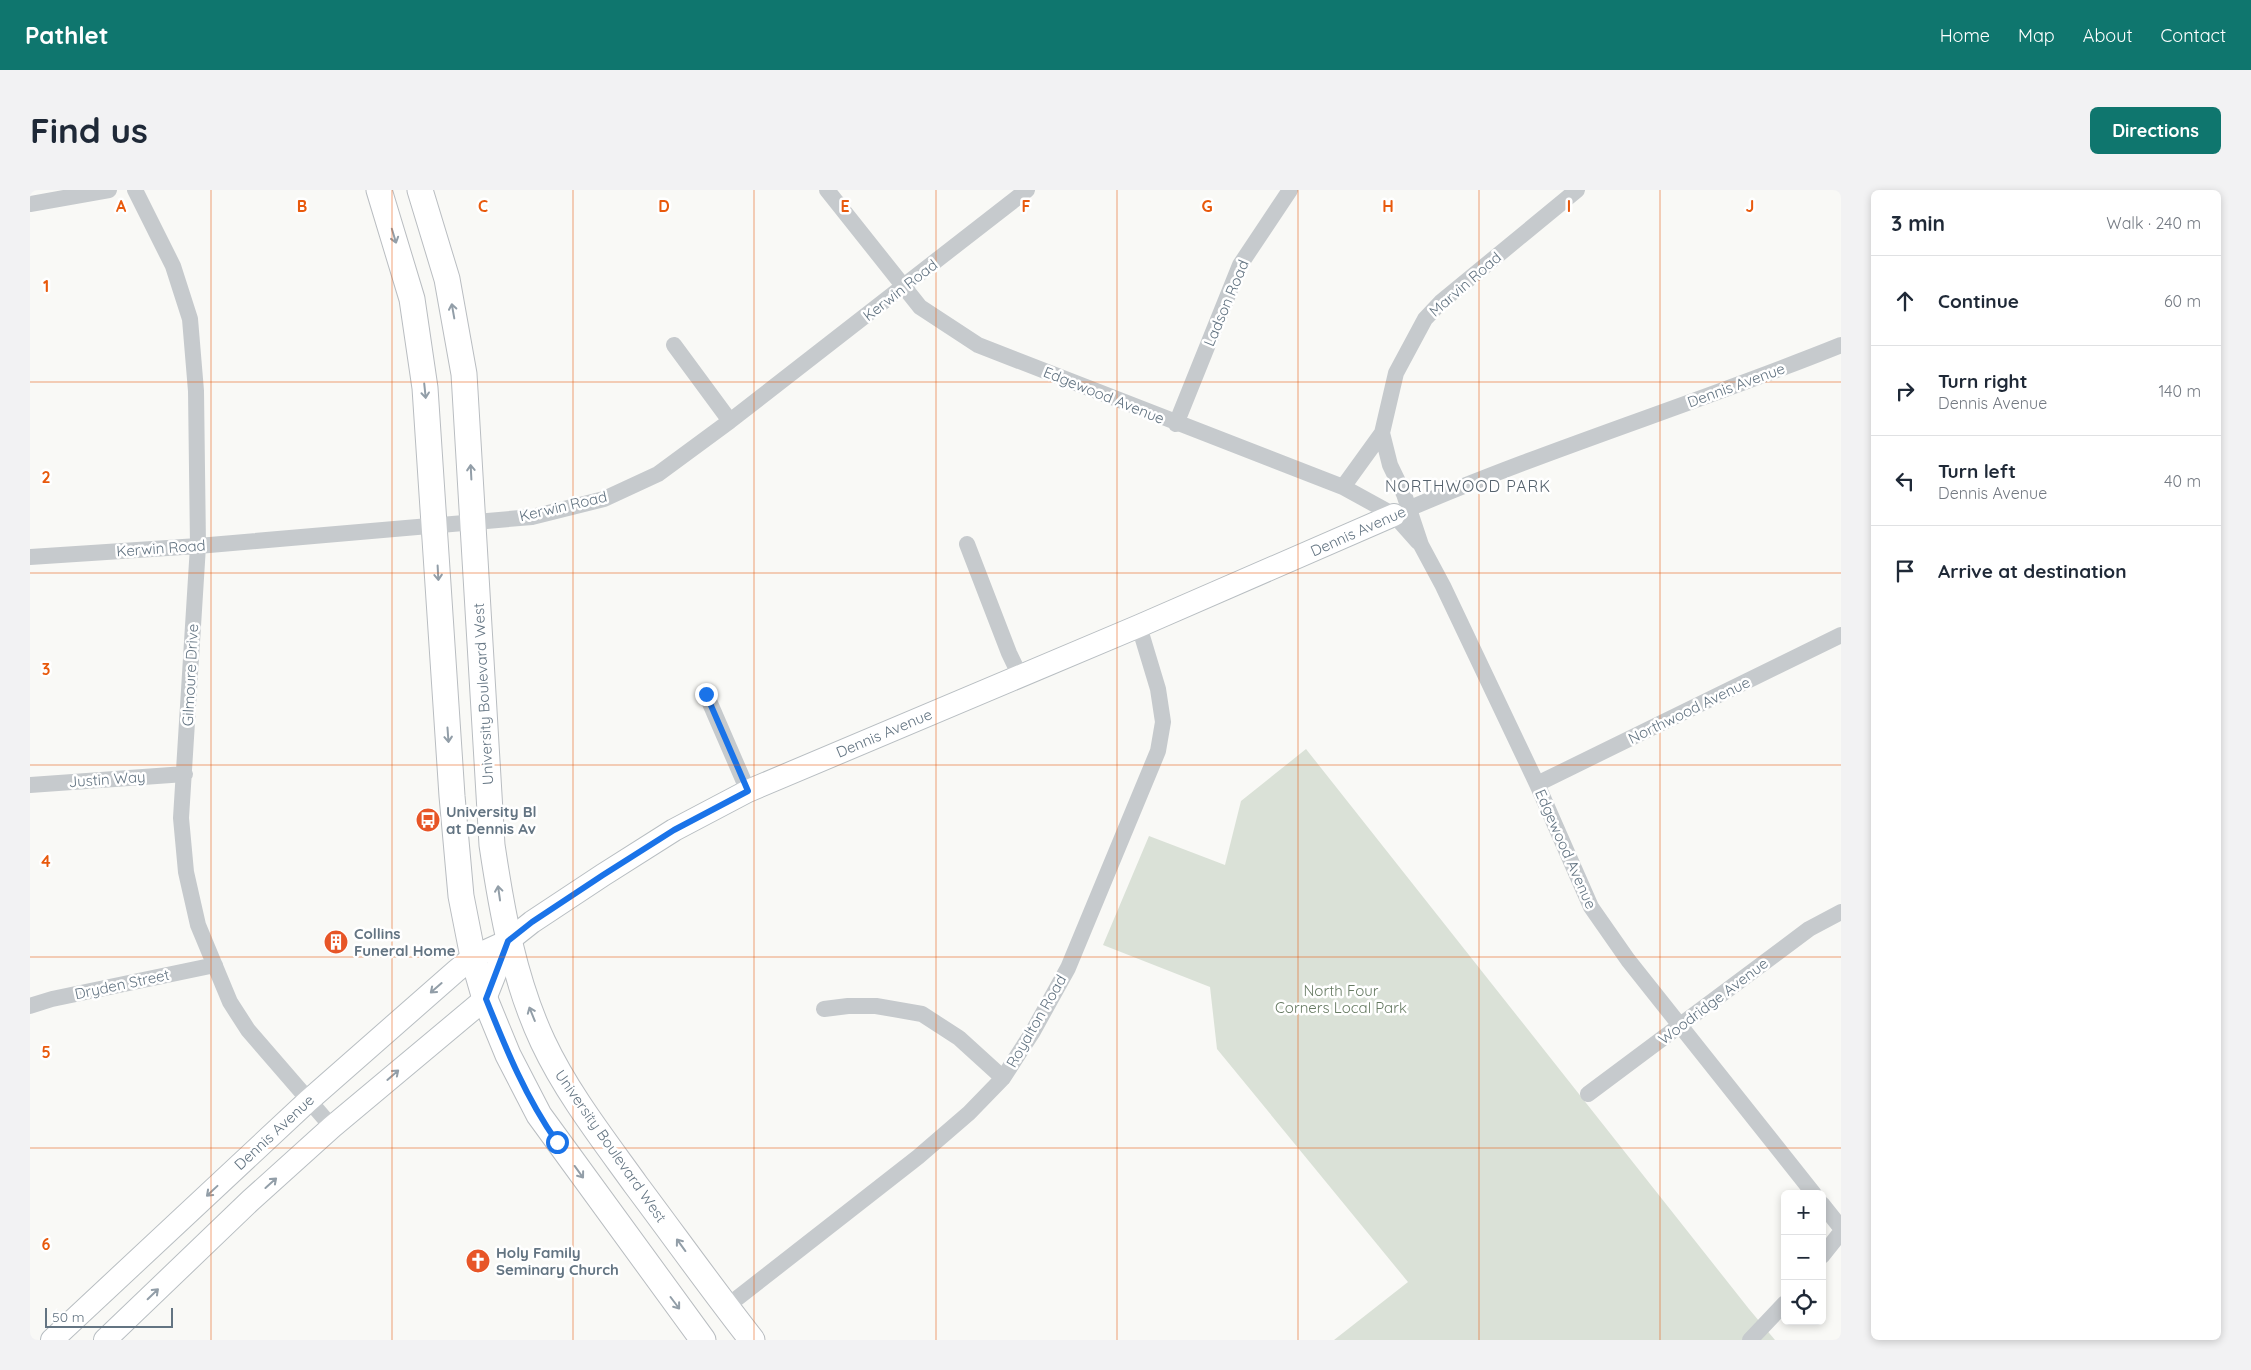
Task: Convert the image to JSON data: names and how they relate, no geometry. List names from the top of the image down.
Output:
{
  "streets": {
    "main road": ["University Boulevard West"],
    "street": [
      "Marvin Road",
      "Kerwin Road",
      "Ladson Road",
      "Dennis Avenue",
      "Edgewood Avenue",
      "Gilmoure Drive",
      "Northwood Avenue",
      "Justin Way",
      "Dryden Street",
      "Woodridge Avenue",
      "Royalton Road"
    ]
  },
  "crossings": [
    ["Marvin Road", "Dennis Avenue"],
    ["Marvin Road", "Edgewood Avenue"],
    ["Kerwin Road", "Edgewood Avenue"],
    ["Kerwin Road", "Gilmoure Drive"],
    ["Kerwin Road", "University Boulevard West"],
    ["Ladson Road", "Edgewood Avenue"],
    ["Dennis Avenue", "Edgewood Avenue"],
    ["Dennis Avenue", "Gilmoure Drive"],
    ["Dennis Avenue", "University Boulevard West"],
    ["Dennis Avenue", "Royalton Road"],
    ["Edgewood Avenue", "Northwood Avenue"],
    ["Edgewood Avenue", "Woodridge Avenue"],
    ["Gilmoure Drive", "Justin Way"],
    ["Gilmoure Drive", "Dryden Street"],
    ["University Boulevard West", "Royalton Road"]
  ],
  "districts": ["NORTHWOOD PARK"],
  "parks": ["North Four Corners Local Park"],
  "places": {
    "bus stop": ["University Bl at Dennis Av"],
    "building": ["Collins Funeral Home"],
    "church": ["Holy Family Seminary Church"]
  },
  "scale_bar": "50 m",
  "page": {
    "header": "Pathlet",
    "nav": [
      "Home",
      "Map",
      "About",
      "Contact"
    ],
    "buttons": "Directions",
    "title": "Find us",
    "heading": ["3 min", "Walk · 240 m"],
    "list": [
      ["Continue", "60 m"],
      ["Turn right", "Dennis Avenue", "140 m"],
      ["Turn left", "Dennis Avenue", "40 m"],
      "Arrive at destination"
    ],
    "map_buttons": ["+", "−"],
    "scale": "50 m"
  },
  "grid": {
    "columns": [
      "A",
      "B",
      "C",
      "D",
      "E",
      "F",
      "G",
      "H",
      "I",
      "J"
    ],
    "rows": [
      "1",
      "2",
      "3",
      "4",
      "5",
      "6"
    ]
  }
}
